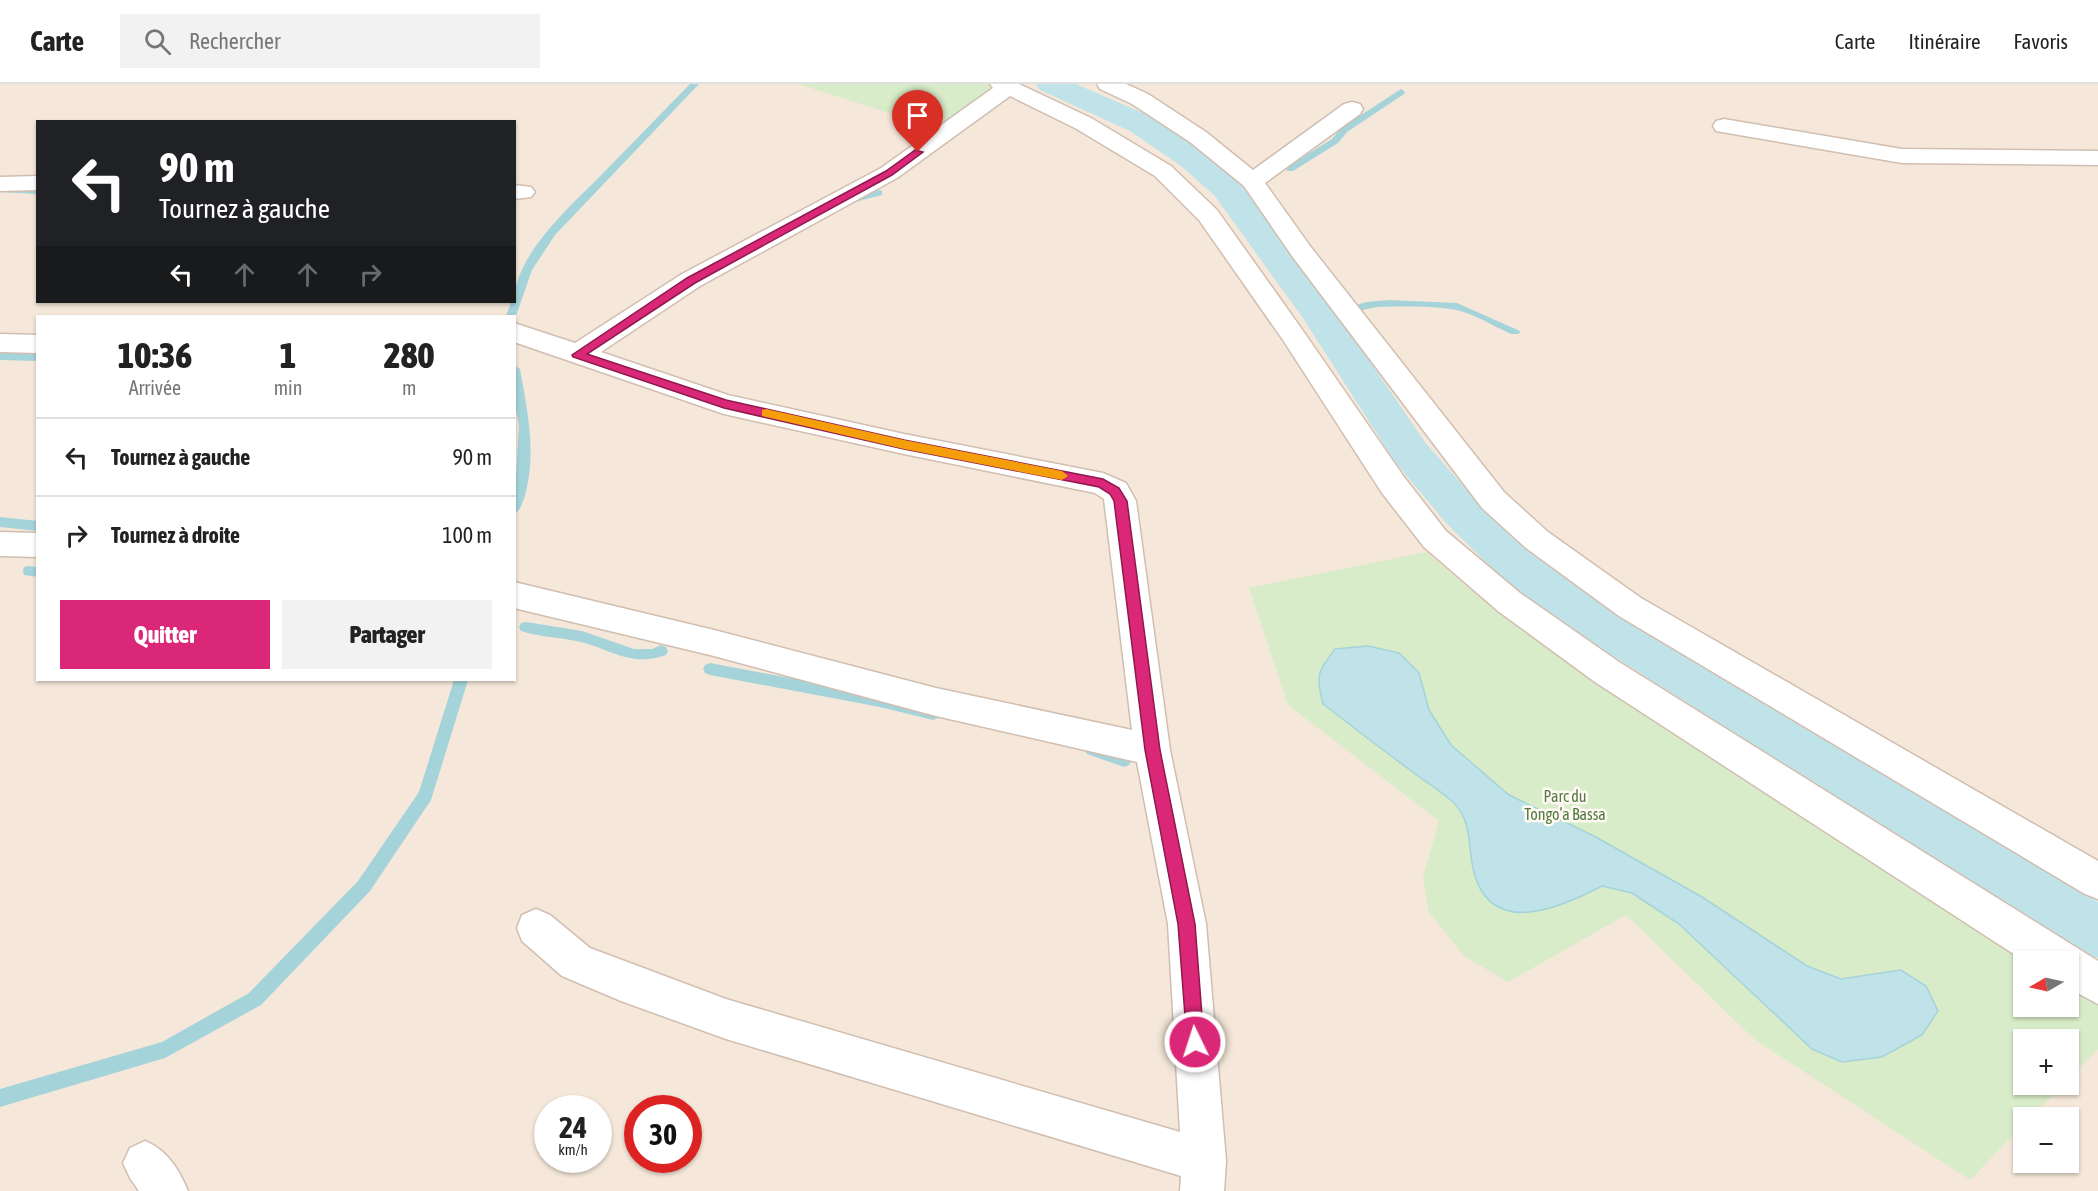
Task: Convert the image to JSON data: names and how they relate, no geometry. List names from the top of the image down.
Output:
{
  "parks": ["Parc du Tongo’a Bassa"],
  "north": "left",
  "page": {
    "header": "Carte",
    "search": "Rechercher",
    "nav": ["Carte", "Itinéraire", "Favoris"],
    "turn": ["90 m", "Tournez à gauche"],
    "eta": [
      "10:36",
      "Arrivée",
      "1",
      "min",
      "280",
      "m"
    ],
    "list": [
      {
        "name": "Tournez à gauche",
        "value": "90 m"
      },
      {
        "name": "Tournez à droite",
        "value": "100 m"
      }
    ],
    "buttons": ["Quitter", "Partager"],
    "map_buttons": ["+", "−"],
    "speed": "24 km/h",
    "limit": "30"
  }
}
